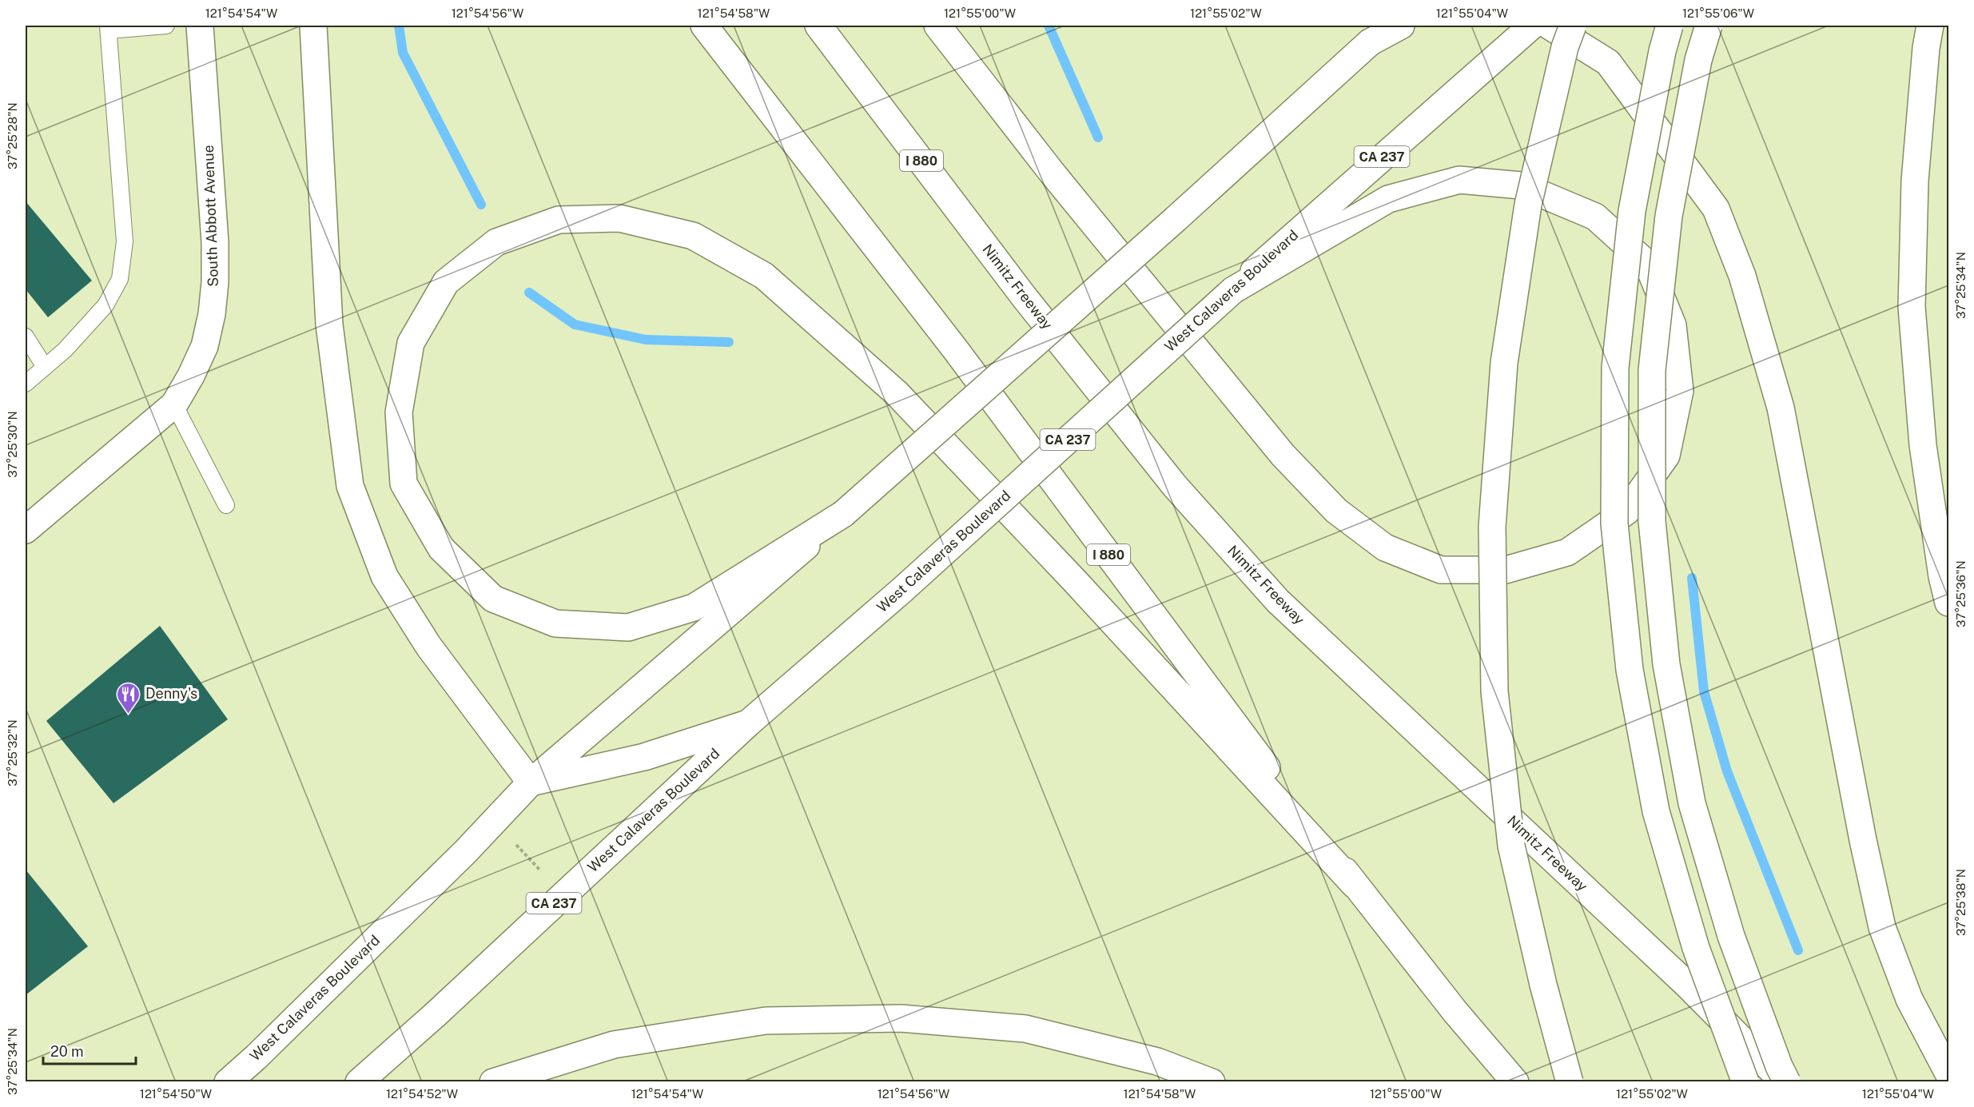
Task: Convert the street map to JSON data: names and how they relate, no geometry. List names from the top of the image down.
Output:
{
  "streets": {
    "main road": [
      "CA 237",
      "I 880",
      "South Abbott Avenue",
      "Nimitz Freeway",
      "West Calaveras Boulevard"
    ]
  },
  "places": {
    "restaurant": ["Denny's"]
  },
  "scale_bar": "20 m",
  "coordinates": [
    "121°54'54\"W",
    "121°54'56\"W",
    "121°54'58\"W",
    "121°55'00\"W",
    "121°55'02\"W",
    "121°55'04\"W",
    "121°55'06\"W",
    "37°25'28\"N",
    "37°25'34\"N",
    "37°25'30\"N",
    "37°25'36\"N",
    "37°25'32\"N",
    "37°25'38\"N",
    "121°54'50\"W",
    "121°54'52\"W"
  ]
}
